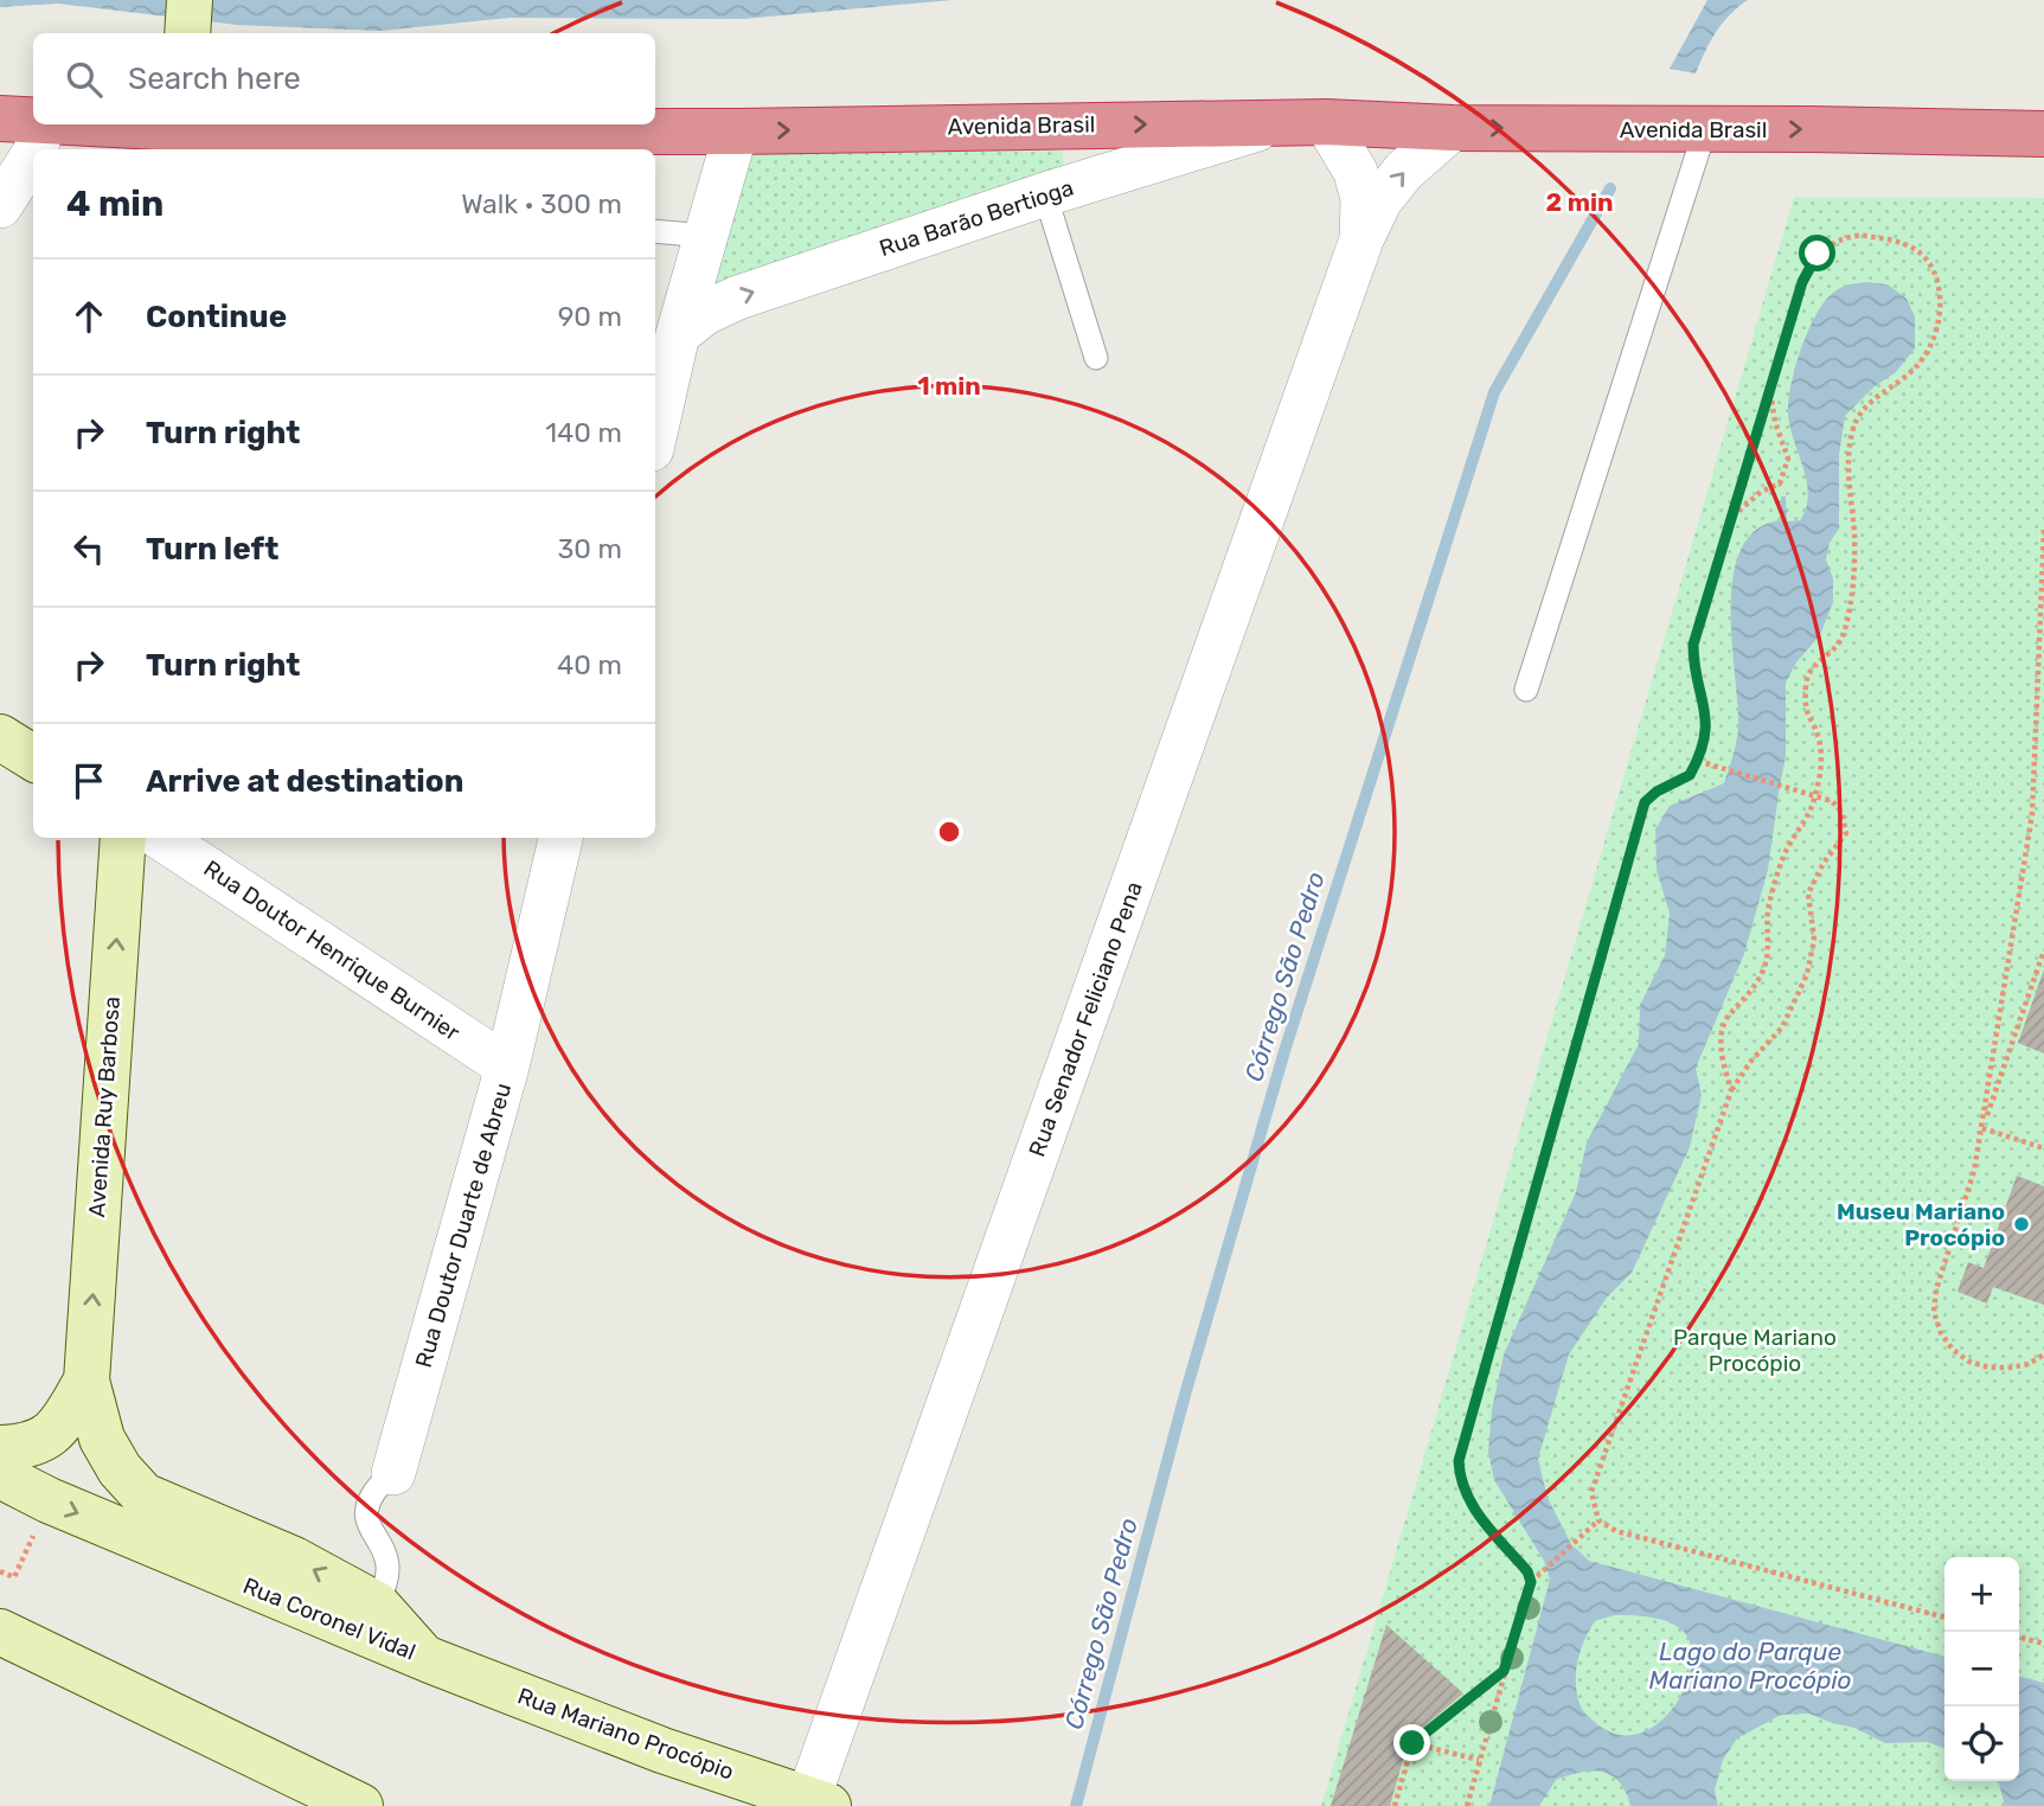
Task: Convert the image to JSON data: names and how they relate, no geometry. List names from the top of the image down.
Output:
{
  "streets": {
    "highway": ["Avenida Brasil"],
    "main road": ["Avenida Ruy Barbosa", "Rua Coronel Vidal", "Rua Mariano Procópio"],
    "street": [
      "Rua Barão Bertioga",
      "Rua Doutor Henrique Burnier",
      "Rua Senador Feliciano Pena",
      "Rua Doutor Duarte de Abreu"
    ]
  },
  "crossings": [
    ["Avenida Brasil", "Rua Barão Bertioga"],
    ["Avenida Brasil", "Rua Senador Feliciano Pena"],
    ["Rua Barão Bertioga", "Rua Senador Feliciano Pena"],
    ["Rua Doutor Henrique Burnier", "Rua Doutor Duarte de Abreu"],
    ["Rua Senador Feliciano Pena", "Rua Mariano Procópio"],
    ["Avenida Ruy Barbosa", "Rua Coronel Vidal"],
    ["Rua Doutor Duarte de Abreu", "Rua Coronel Vidal"],
    ["Rua Coronel Vidal", "Rua Mariano Procópio"]
  ],
  "one_way": ["Avenida Brasil", "Rua Barão Bertioga", "Avenida Ruy Barbosa"],
  "water": ["Córrego São Pedro", "Lago do Parque Mariano Procópio"],
  "parks": ["Parque Mariano Procópio"],
  "places": ["Museu Mariano Procópio"],
  "page": {
    "search": "Search here",
    "heading": ["4 min", "Walk · 300 m"],
    "list": [
      ["Continue", "90 m"],
      ["Turn right", "140 m"],
      ["Turn left", "30 m"],
      ["Turn right", "40 m"],
      "Arrive at destination"
    ],
    "map_buttons": ["+", "−"]
  },
  "rings": ["2 min", "1 min"]
}
